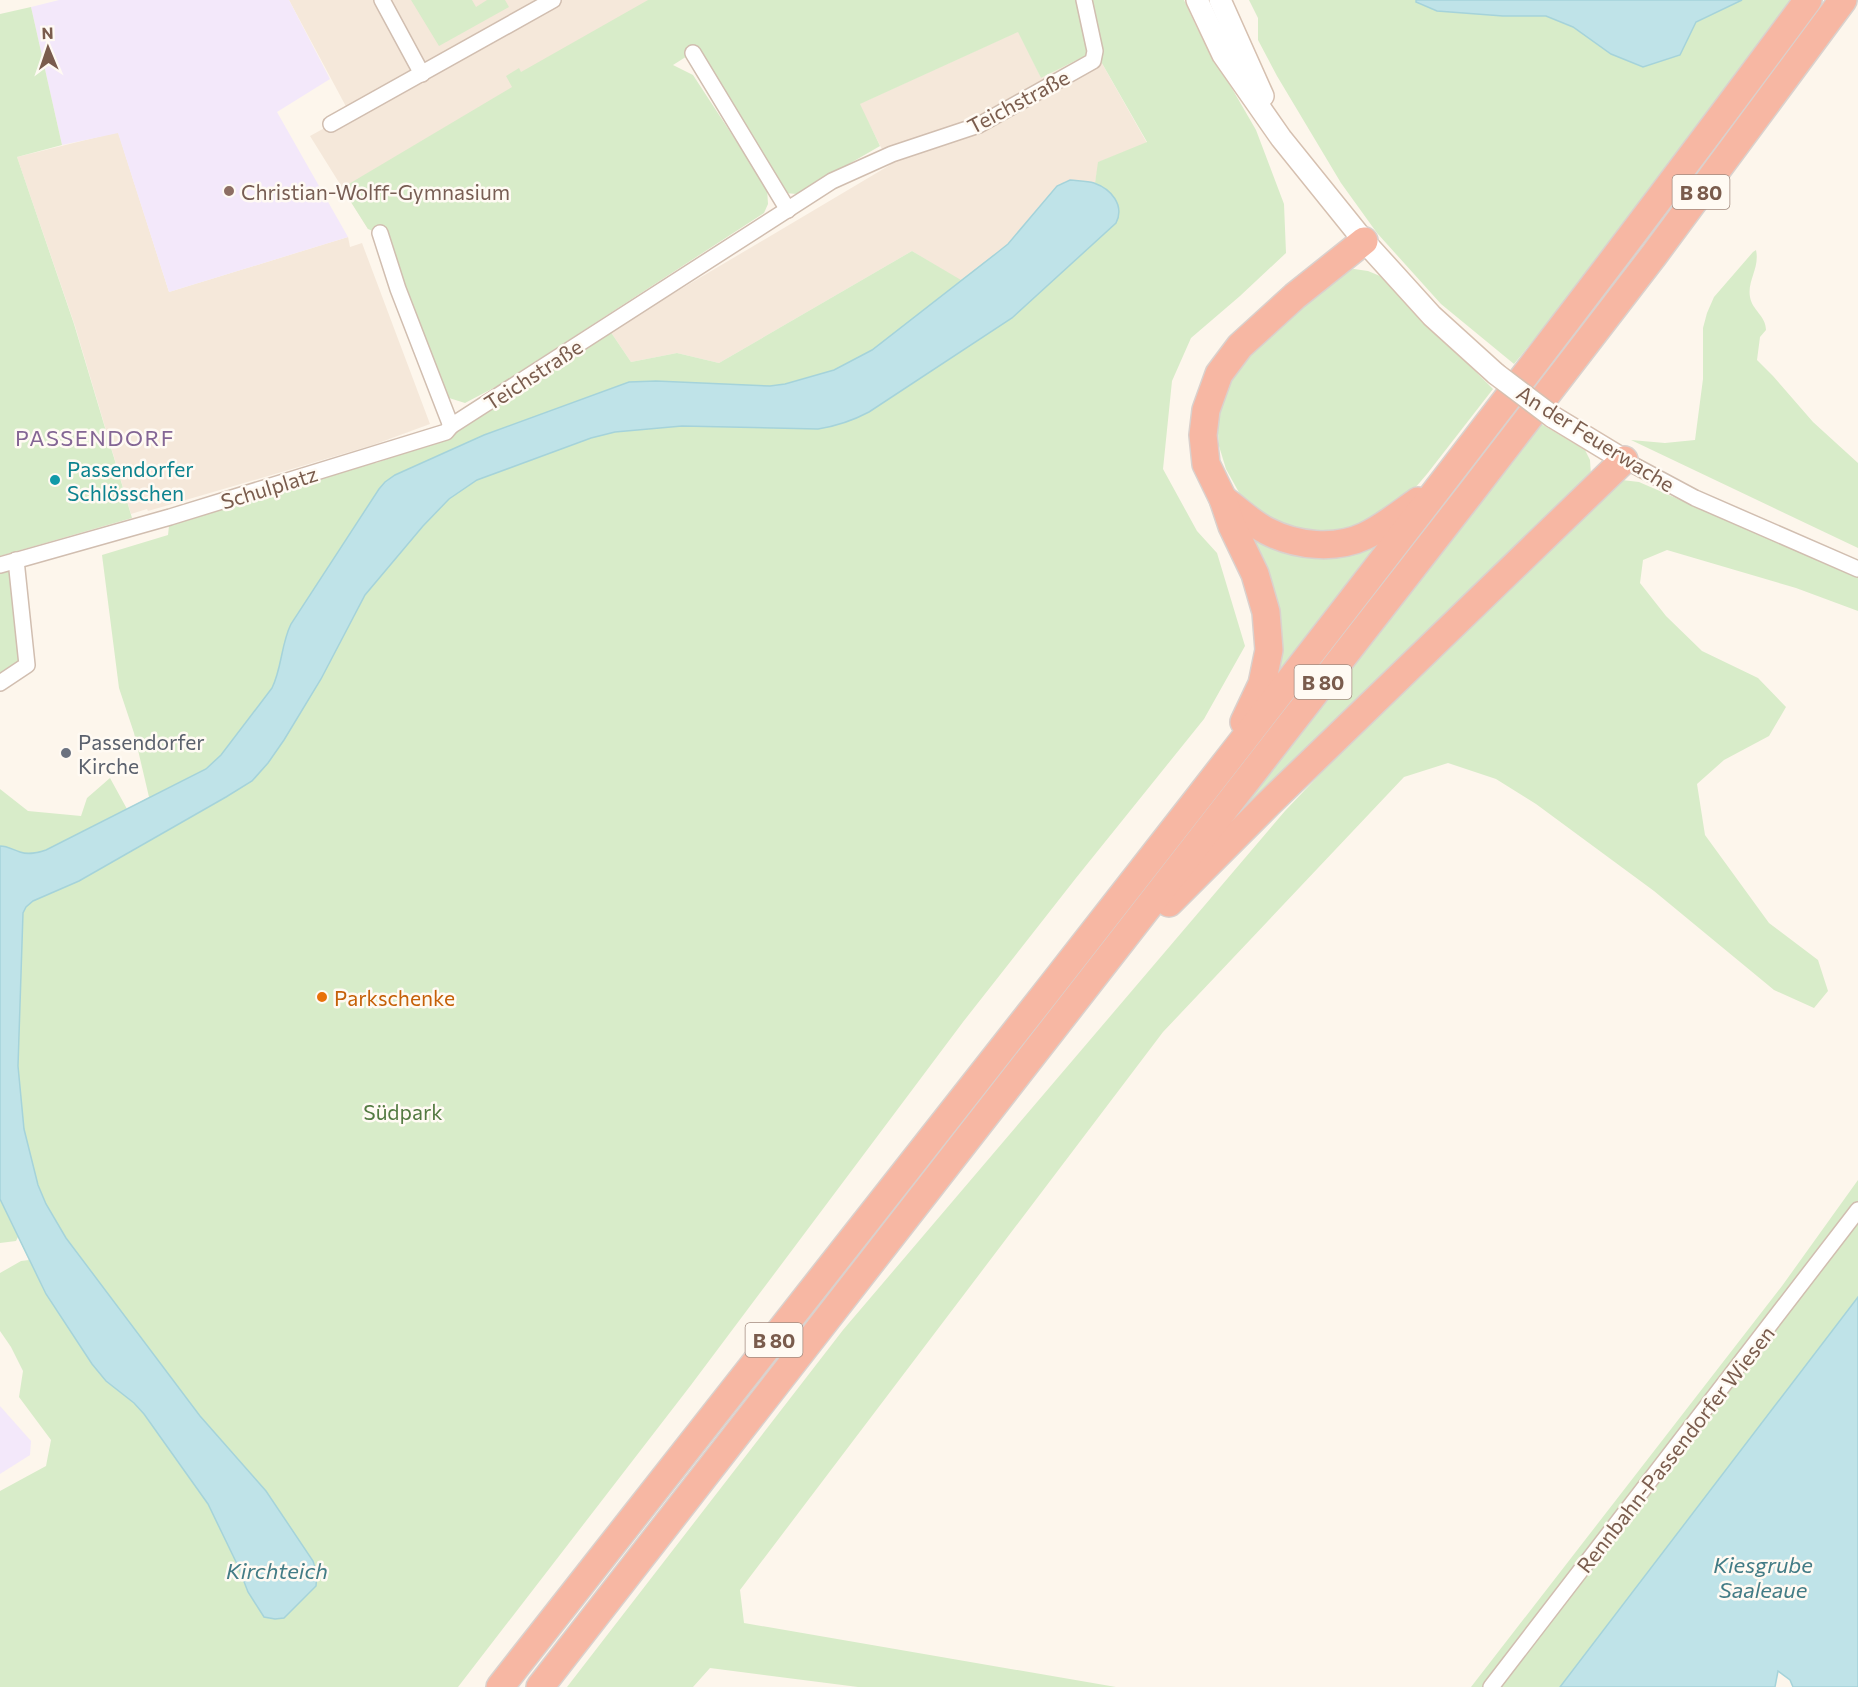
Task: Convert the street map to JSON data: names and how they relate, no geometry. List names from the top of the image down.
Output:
{
  "streets": {
    "highway": ["B 80"],
    "street": [
      "Teichstraße",
      "An der Feuerwache",
      "Schulplatz",
      "Rennbahn-Passendorfer Wiesen"
    ]
  },
  "crossings": [
    ["Teichstraße", "Schulplatz"]
  ],
  "districts": ["PASSENDORF"],
  "water": ["Kiesgrube Saaleaue", "Kirchteich"],
  "parks": ["Südpark"],
  "places": [
    "Christian-Wolff-Gymnasium",
    "Passendorfer Schlösschen",
    "Passendorfer Kirche",
    "Parkschenke"
  ],
  "north": "top"
}
